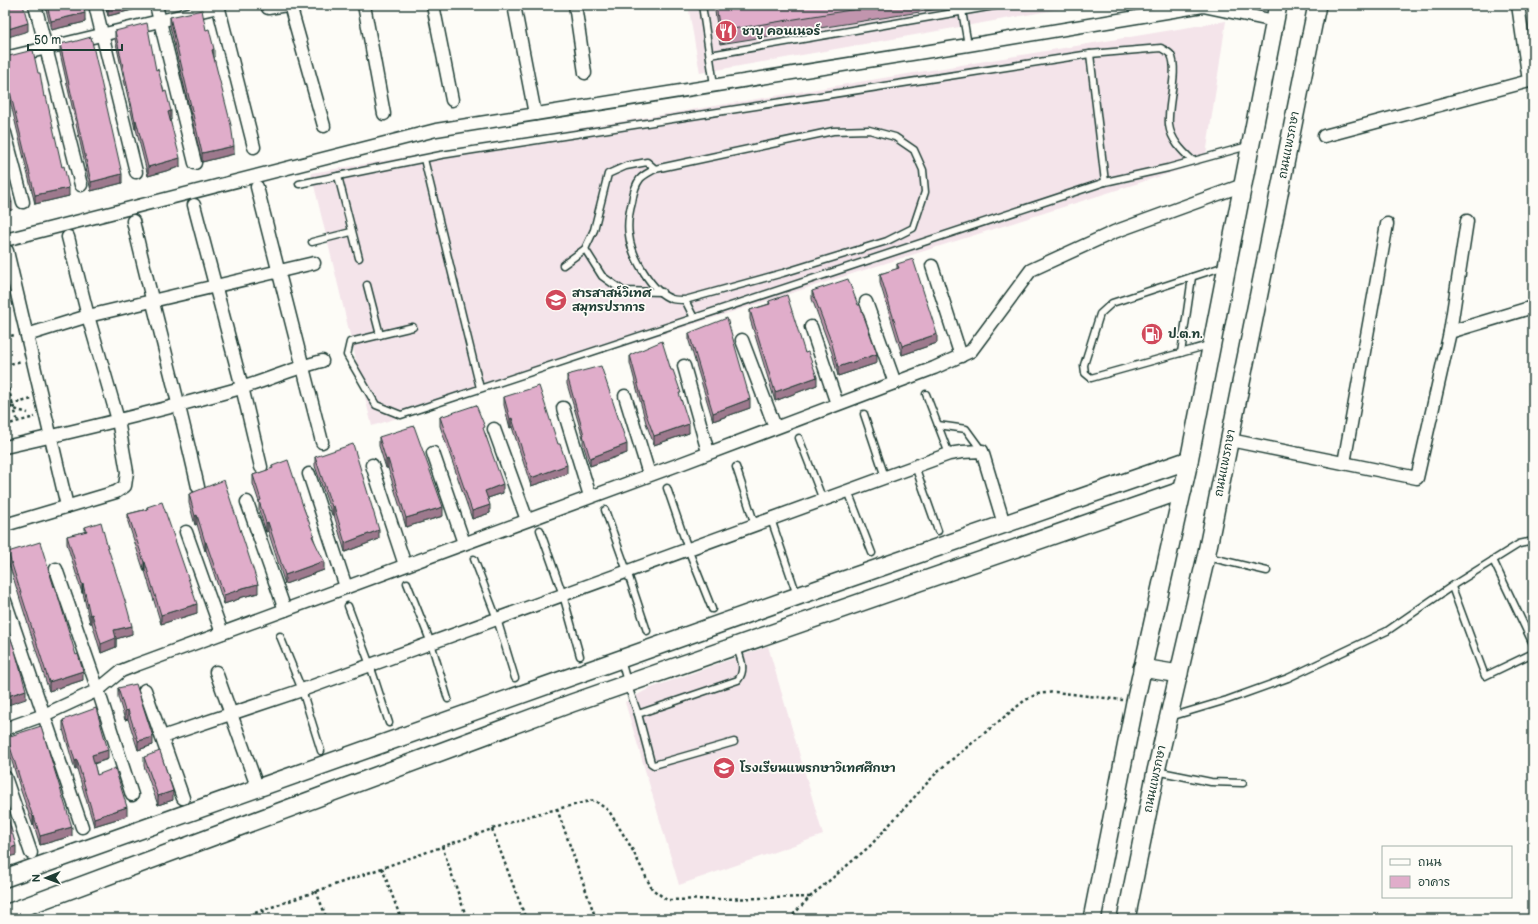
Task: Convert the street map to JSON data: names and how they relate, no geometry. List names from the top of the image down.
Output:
{
  "streets": {
    "street": ["ถนนแพรกษา"]
  },
  "places": {
    "restaurant": ["ชาบู คอนเนอร์"],
    "school or university": ["สารสาสน์วิเทศ สมุทรปราการ", "โรงเรียนแพรกษาวิเทศศึกษา"],
    "fuel station": ["ป.ต.ท."]
  },
  "legend": ["ถนน", "อาคาร"],
  "scale_bar": "50 m",
  "north": "left"
}
